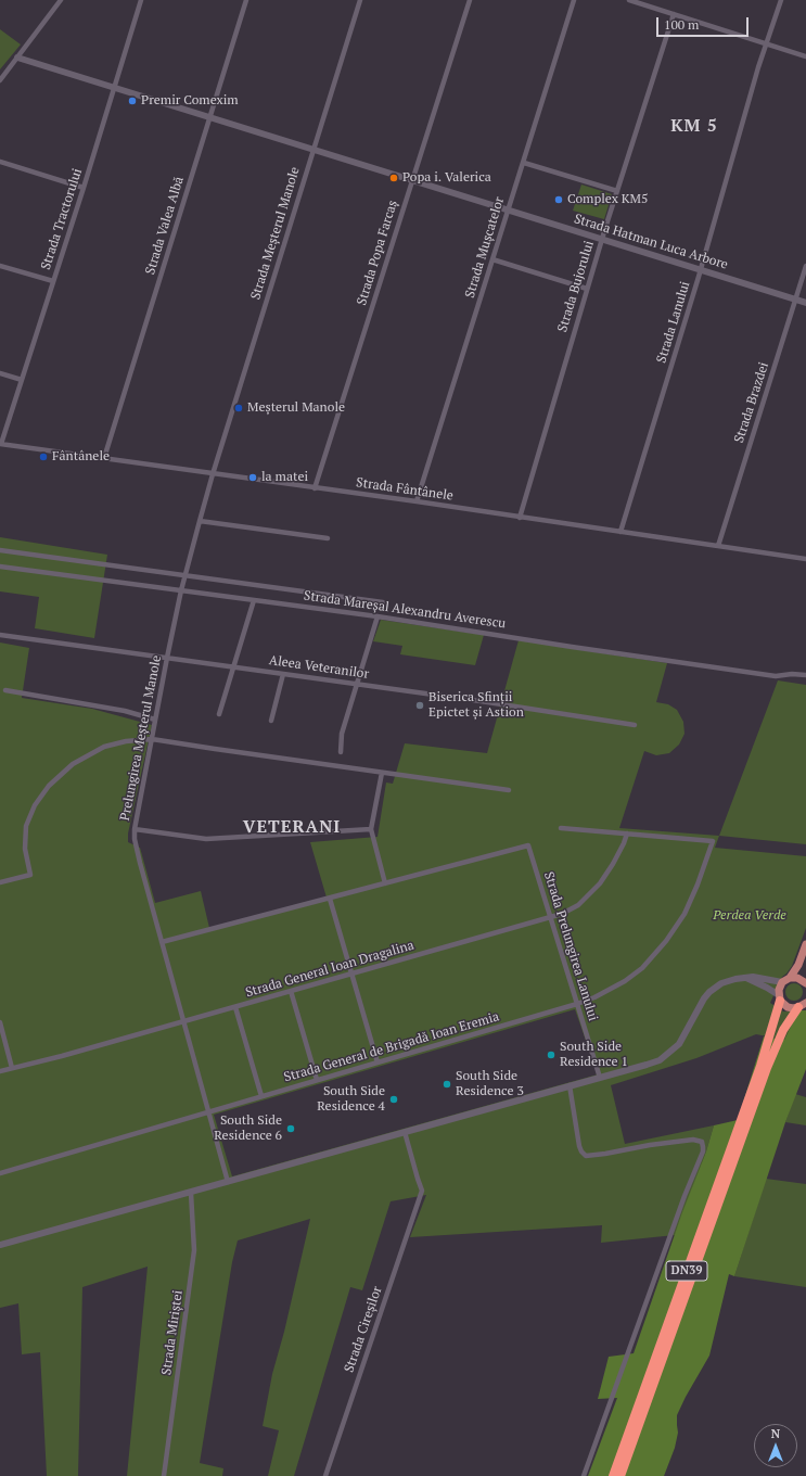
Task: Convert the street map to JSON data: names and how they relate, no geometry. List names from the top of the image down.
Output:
{
  "streets": {
    "highway": ["DN39"],
    "main road": ["Strada Hatman Luca Arbore"],
    "street": [
      "Strada Tractorului",
      "Strada Valea Albă",
      "Strada Meșterul Manole",
      "Strada Mușcatelor",
      "Strada Popa Farcaș",
      "Strada Bujorului",
      "Strada Lanului",
      "Strada Brazdei",
      "Strada Fântânele",
      "Strada Mareșal Alexandru Averescu",
      "Aleea Veteranilor",
      "Prelungirea Meșterul Manole",
      "Strada Prelungirea Lanului",
      "Strada General Ioan Dragalina",
      "Strada General de Brigadă Ioan Eremia",
      "Strada Cireșilor",
      "Strada Miriștei"
    ]
  },
  "crossings": [
    ["Strada Tractorului", "Strada Hatman Luca Arbore"],
    ["Strada Tractorului", "Strada Fântânele"],
    ["Strada Valea Albă", "Strada Hatman Luca Arbore"],
    ["Strada Valea Albă", "Strada Fântânele"],
    ["Strada Meșterul Manole", "Strada Hatman Luca Arbore"],
    ["Strada Meșterul Manole", "Strada Fântânele"],
    ["Strada Meșterul Manole", "Prelungirea Meșterul Manole"],
    ["Strada Hatman Luca Arbore", "Strada Mușcatelor"],
    ["Strada Hatman Luca Arbore", "Strada Popa Farcaș"],
    ["Strada Hatman Luca Arbore", "Strada Bujorului"],
    ["Strada Hatman Luca Arbore", "Strada Lanului"],
    ["Strada Hatman Luca Arbore", "Strada Brazdei"],
    ["Strada Mușcatelor", "Strada Fântânele"],
    ["Strada Popa Farcaș", "Strada Fântânele"],
    ["Strada Bujorului", "Strada Fântânele"],
    ["Strada Lanului", "Strada Fântânele"],
    ["Strada Brazdei", "Strada Fântânele"],
    ["Strada Fântânele", "Prelungirea Meșterul Manole"],
    ["Strada Mareșal Alexandru Averescu", "Prelungirea Meșterul Manole"],
    ["Aleea Veteranilor", "Prelungirea Meșterul Manole"],
    ["Prelungirea Meșterul Manole", "Strada General Ioan Dragalina"],
    ["Prelungirea Meșterul Manole", "Strada General de Brigadă Ioan Eremia"],
    ["Strada Prelungirea Lanului", "Strada General Ioan Dragalina"],
    ["Strada Prelungirea Lanului", "Strada General de Brigadă Ioan Eremia"],
    ["Strada General Ioan Dragalina", "Strada General de Brigadă Ioan Eremia"]
  ],
  "districts": ["KM 5", "VETERANI"],
  "parks": ["Perdea Verde"],
  "places": [
    "Premir Comexim",
    "Popa i. Valerica",
    "Complex KM5",
    "Meșterul Manole",
    "Fântânele",
    "la matei",
    "Biserica Sfinții Epictet și Astion",
    "South Side Residence 1",
    "South Side Residence 3",
    "South Side Residence 4",
    "South Side Residence 6"
  ],
  "scale_bar": "100 m",
  "north": "top"
}
